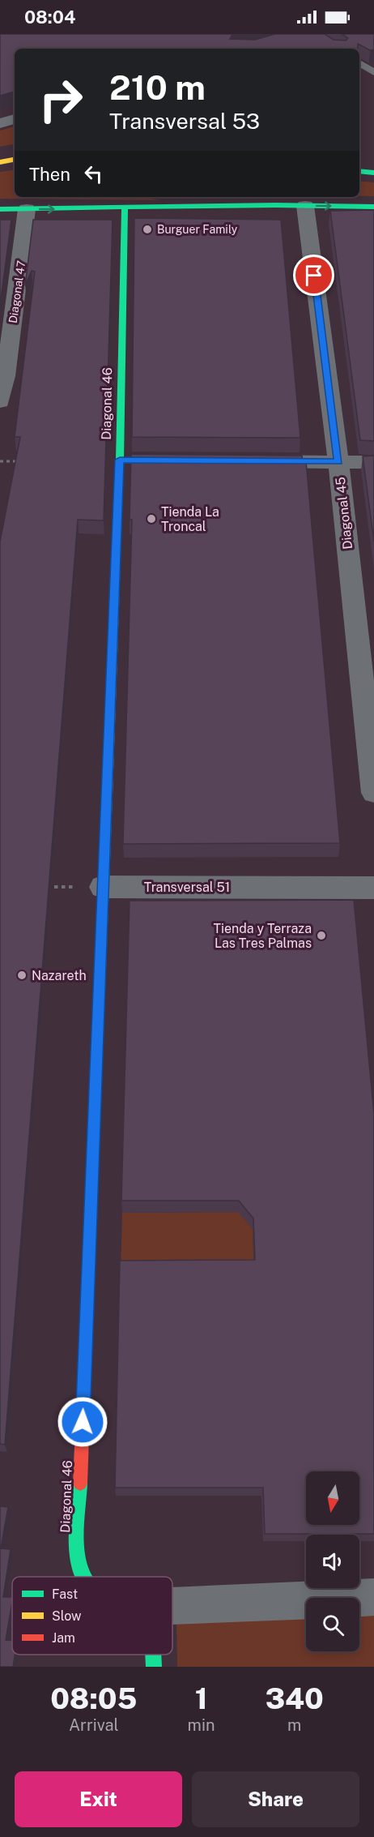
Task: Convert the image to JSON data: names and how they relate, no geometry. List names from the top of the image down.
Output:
{
  "streets": {
    "street": [
      "Diagonal 47",
      "Diagonal 46",
      "Diagonal 45",
      "Transversal 51"
    ]
  },
  "crossings": [
    ["Diagonal 46", "Transversal 51"]
  ],
  "places": [
    "Burguer Family",
    "Tienda La Troncal",
    "Tienda y Terraza Las Tres Palmas",
    "Nazareth"
  ],
  "legend": ["Fast", "Slow", "Jam"],
  "north": "bottom",
  "page": {
    "status": "08:04",
    "turn": ["210 m", "Transversal 53"],
    "then": "Then",
    "eta": [
      "08:05",
      "Arrival",
      "1",
      "min",
      "340",
      "m"
    ],
    "buttons": ["Exit", "Share"]
  }
}
